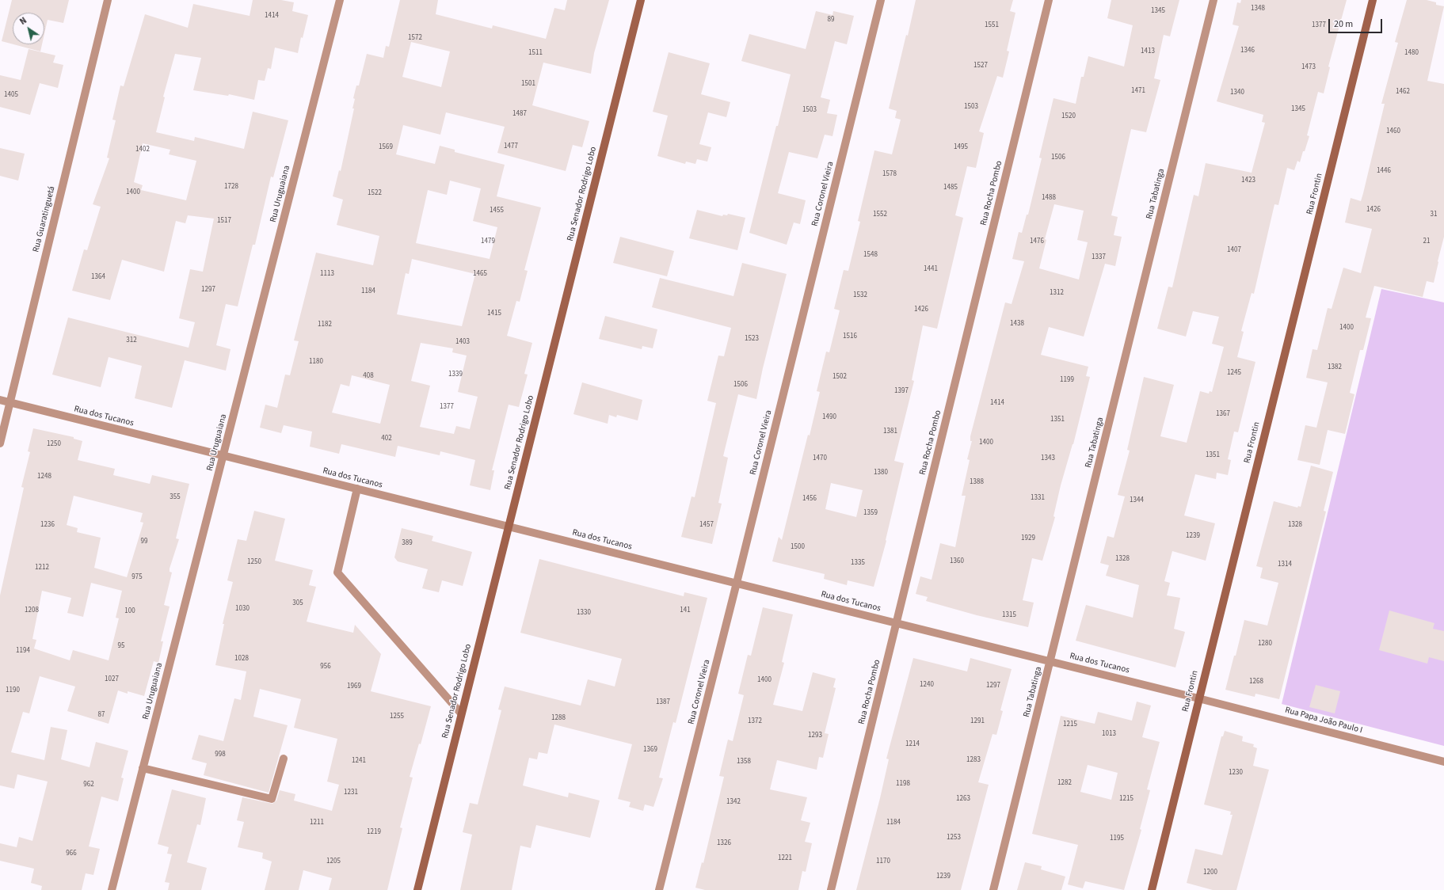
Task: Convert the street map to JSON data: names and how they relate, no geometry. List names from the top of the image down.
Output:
{
  "streets": {
    "street": [
      "Rua Rocha Pombo",
      "Rua Uruguaiana",
      "Rua Senador Rodrigo Lobo",
      "Rua Coronel Vieira",
      "Rua Tabatinga",
      "Rua Frontin",
      "Rua Guaratinguetá",
      "Rua dos Tucanos",
      "Rua Papa João Paulo I"
    ]
  },
  "crossings": [
    ["Rua Rocha Pombo", "Rua dos Tucanos"],
    ["Rua Uruguaiana", "Rua dos Tucanos"],
    ["Rua Senador Rodrigo Lobo", "Rua dos Tucanos"],
    ["Rua Coronel Vieira", "Rua dos Tucanos"],
    ["Rua Tabatinga", "Rua dos Tucanos"],
    ["Rua Frontin", "Rua dos Tucanos"],
    ["Rua Frontin", "Rua Papa João Paulo I"],
    ["Rua Guaratinguetá", "Rua dos Tucanos"],
    ["Rua dos Tucanos", "Rua Papa João Paulo I"]
  ],
  "house_numbers": [
    "1348",
    "1345",
    "1414",
    "89",
    "1551",
    "1377",
    "1572",
    "1346",
    "1413",
    "1511",
    "1480",
    "1527",
    "1473",
    "1501",
    "1471",
    "1462",
    "1340",
    "1405",
    "1503",
    "1345",
    "1503",
    "1487",
    "1520",
    "1460",
    "1477",
    "1569",
    "1495",
    "1402",
    "1506",
    "1446",
    "1578",
    "1423",
    "1728",
    "1485",
    "1400",
    "1522",
    "1488",
    "1426",
    "1455",
    "1552",
    "31",
    "1517",
    "1479",
    "1476",
    "21",
    "1407",
    "1548",
    "1337",
    "1441",
    "1113",
    "1465",
    "1364",
    "1297",
    "1184",
    "1312",
    "1532",
    "1426",
    "1415",
    "1438",
    "1182",
    "1400",
    "1516",
    "1523",
    "312",
    "1403",
    "1180",
    "1382",
    "1245",
    "1339",
    "408",
    "1502",
    "1199",
    "1506",
    "1397",
    "1414",
    "1377",
    "1367",
    "1490",
    "1351",
    "1381",
    "402",
    "1400",
    "1250",
    "1351",
    "1470",
    "1343",
    "1380",
    "1248",
    "1388",
    "355",
    "1331",
    "1456",
    "1344",
    "1359",
    "1236",
    "1457",
    "1328",
    "1239",
    "1929",
    "99",
    "389",
    "1500",
    "1328",
    "1360",
    "1250",
    "1335",
    "1314",
    "1212",
    "975",
    "305",
    "1030",
    "1208",
    "141",
    "100",
    "1330",
    "1315",
    "1280",
    "95",
    "1194",
    "1028",
    "956",
    "1027",
    "1400",
    "1268",
    "1240",
    "1297",
    "1969",
    "1190",
    "1387",
    "87",
    "1255",
    "1288",
    "1372",
    "1291",
    "1215",
    "1013",
    "1293",
    "1214",
    "1369",
    "998",
    "1283",
    "1241",
    "1358",
    "1230",
    "1282",
    "1198",
    "962",
    "1231",
    "1263",
    "1215",
    "1342",
    "1211",
    "1184",
    "1219",
    "1253",
    "1195",
    "1326",
    "966",
    "1221",
    "1205",
    "1170",
    "1200",
    "1239"
  ],
  "scale_bar": "20 m",
  "north": "top left"
}
